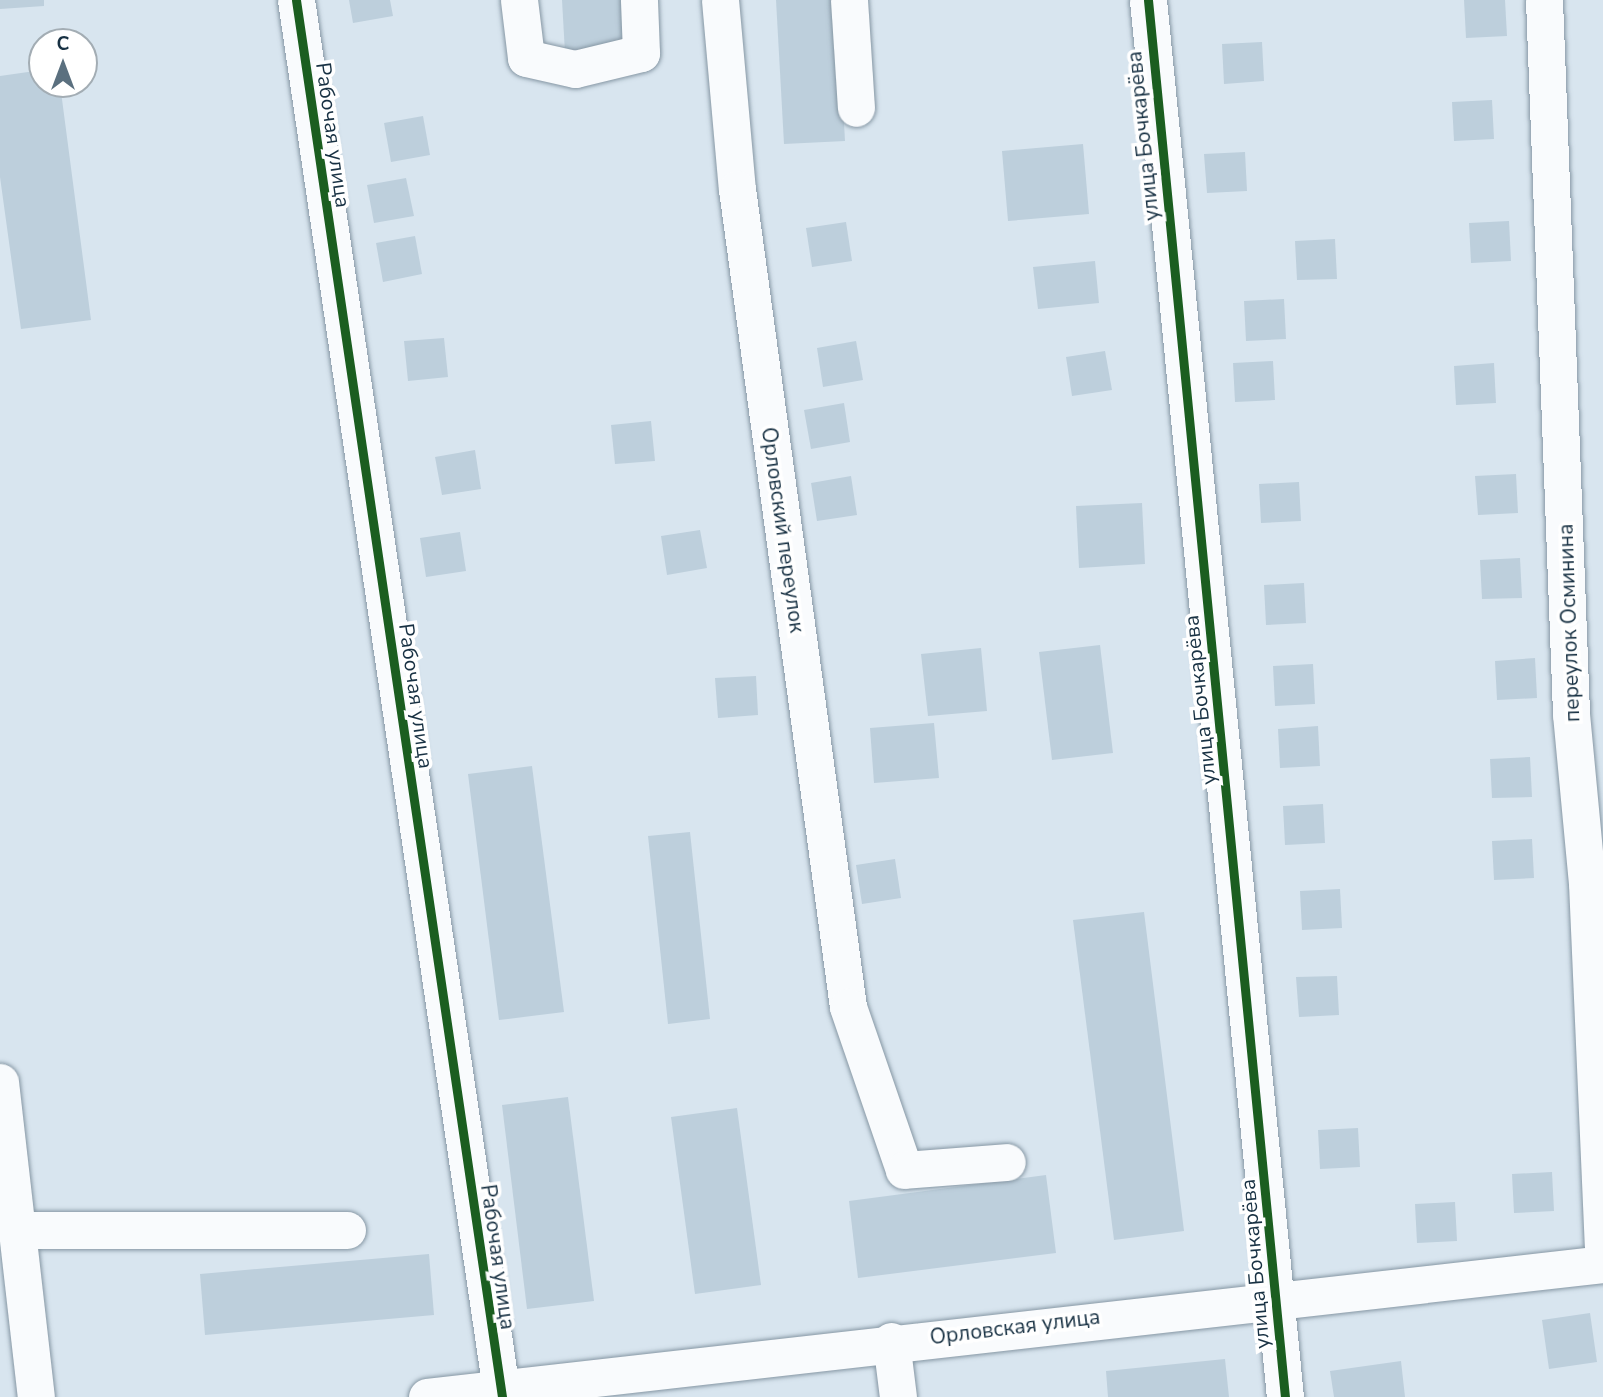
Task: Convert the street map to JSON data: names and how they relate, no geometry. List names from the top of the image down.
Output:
{
  "streets": {
    "street": [
      "Рабочая улица",
      "улица Бочкарёва",
      "Орловский переулок",
      "переулок Осминина",
      "Орловская улица"
    ]
  },
  "crossings": [
    ["Рабочая улица", "Орловская улица"],
    ["улица Бочкарёва", "Орловская улица"]
  ],
  "north": "top"
}
